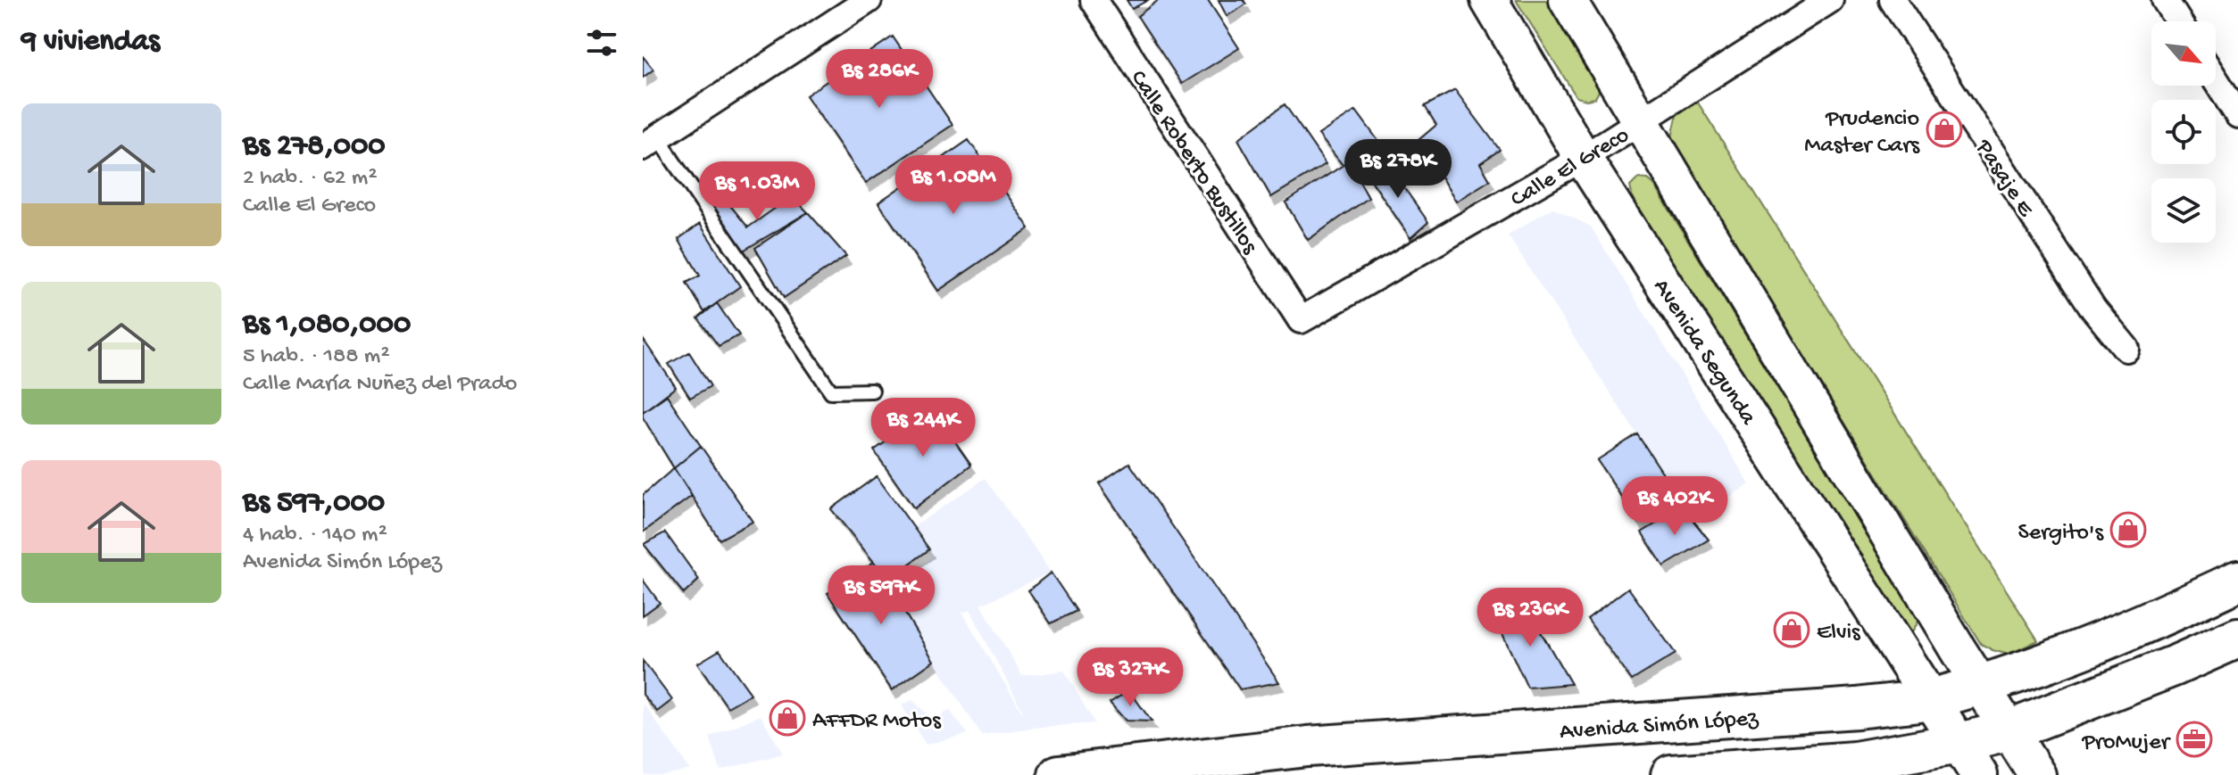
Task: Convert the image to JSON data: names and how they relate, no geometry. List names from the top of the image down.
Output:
{
  "streets": {
    "main road": ["Avenida Segunda", "Avenida Simón López"],
    "street": ["Calle Roberto Bustillos", "Calle El Greco", "Pasaje E"]
  },
  "crossings": [
    ["Calle Roberto Bustillos", "Calle El Greco"],
    ["Calle El Greco", "Avenida Segunda"],
    ["Avenida Segunda", "Avenida Simón López"]
  ],
  "places": {
    "shop": [
      "Prudencio Master Cars",
      "Sergito's",
      "Elvis",
      "AFFDR Motos"
    ],
    "office": ["ProMujer"]
  },
  "north": "bottom right",
  "page": {
    "heading": "9 viviendas",
    "price": [
      "Bs 286K",
      "Bs 278K",
      "Bs 1.08M",
      "Bs 1.03M",
      "Bs 244K",
      "Bs 402K",
      "Bs 597K",
      "Bs 236K",
      "Bs 327K"
    ],
    "list": [
      {
        "name": "Bs 278,000",
        "note": "2 hab. · 62 m² · Calle El Greco"
      },
      {
        "name": "Bs 1,080,000",
        "note": "5 hab. · 188 m² · Calle María Nuñez del Prado"
      },
      {
        "name": "Bs 597,000",
        "note": "4 hab. · 140 m² · Avenida Simón López"
      }
    ]
  }
}
